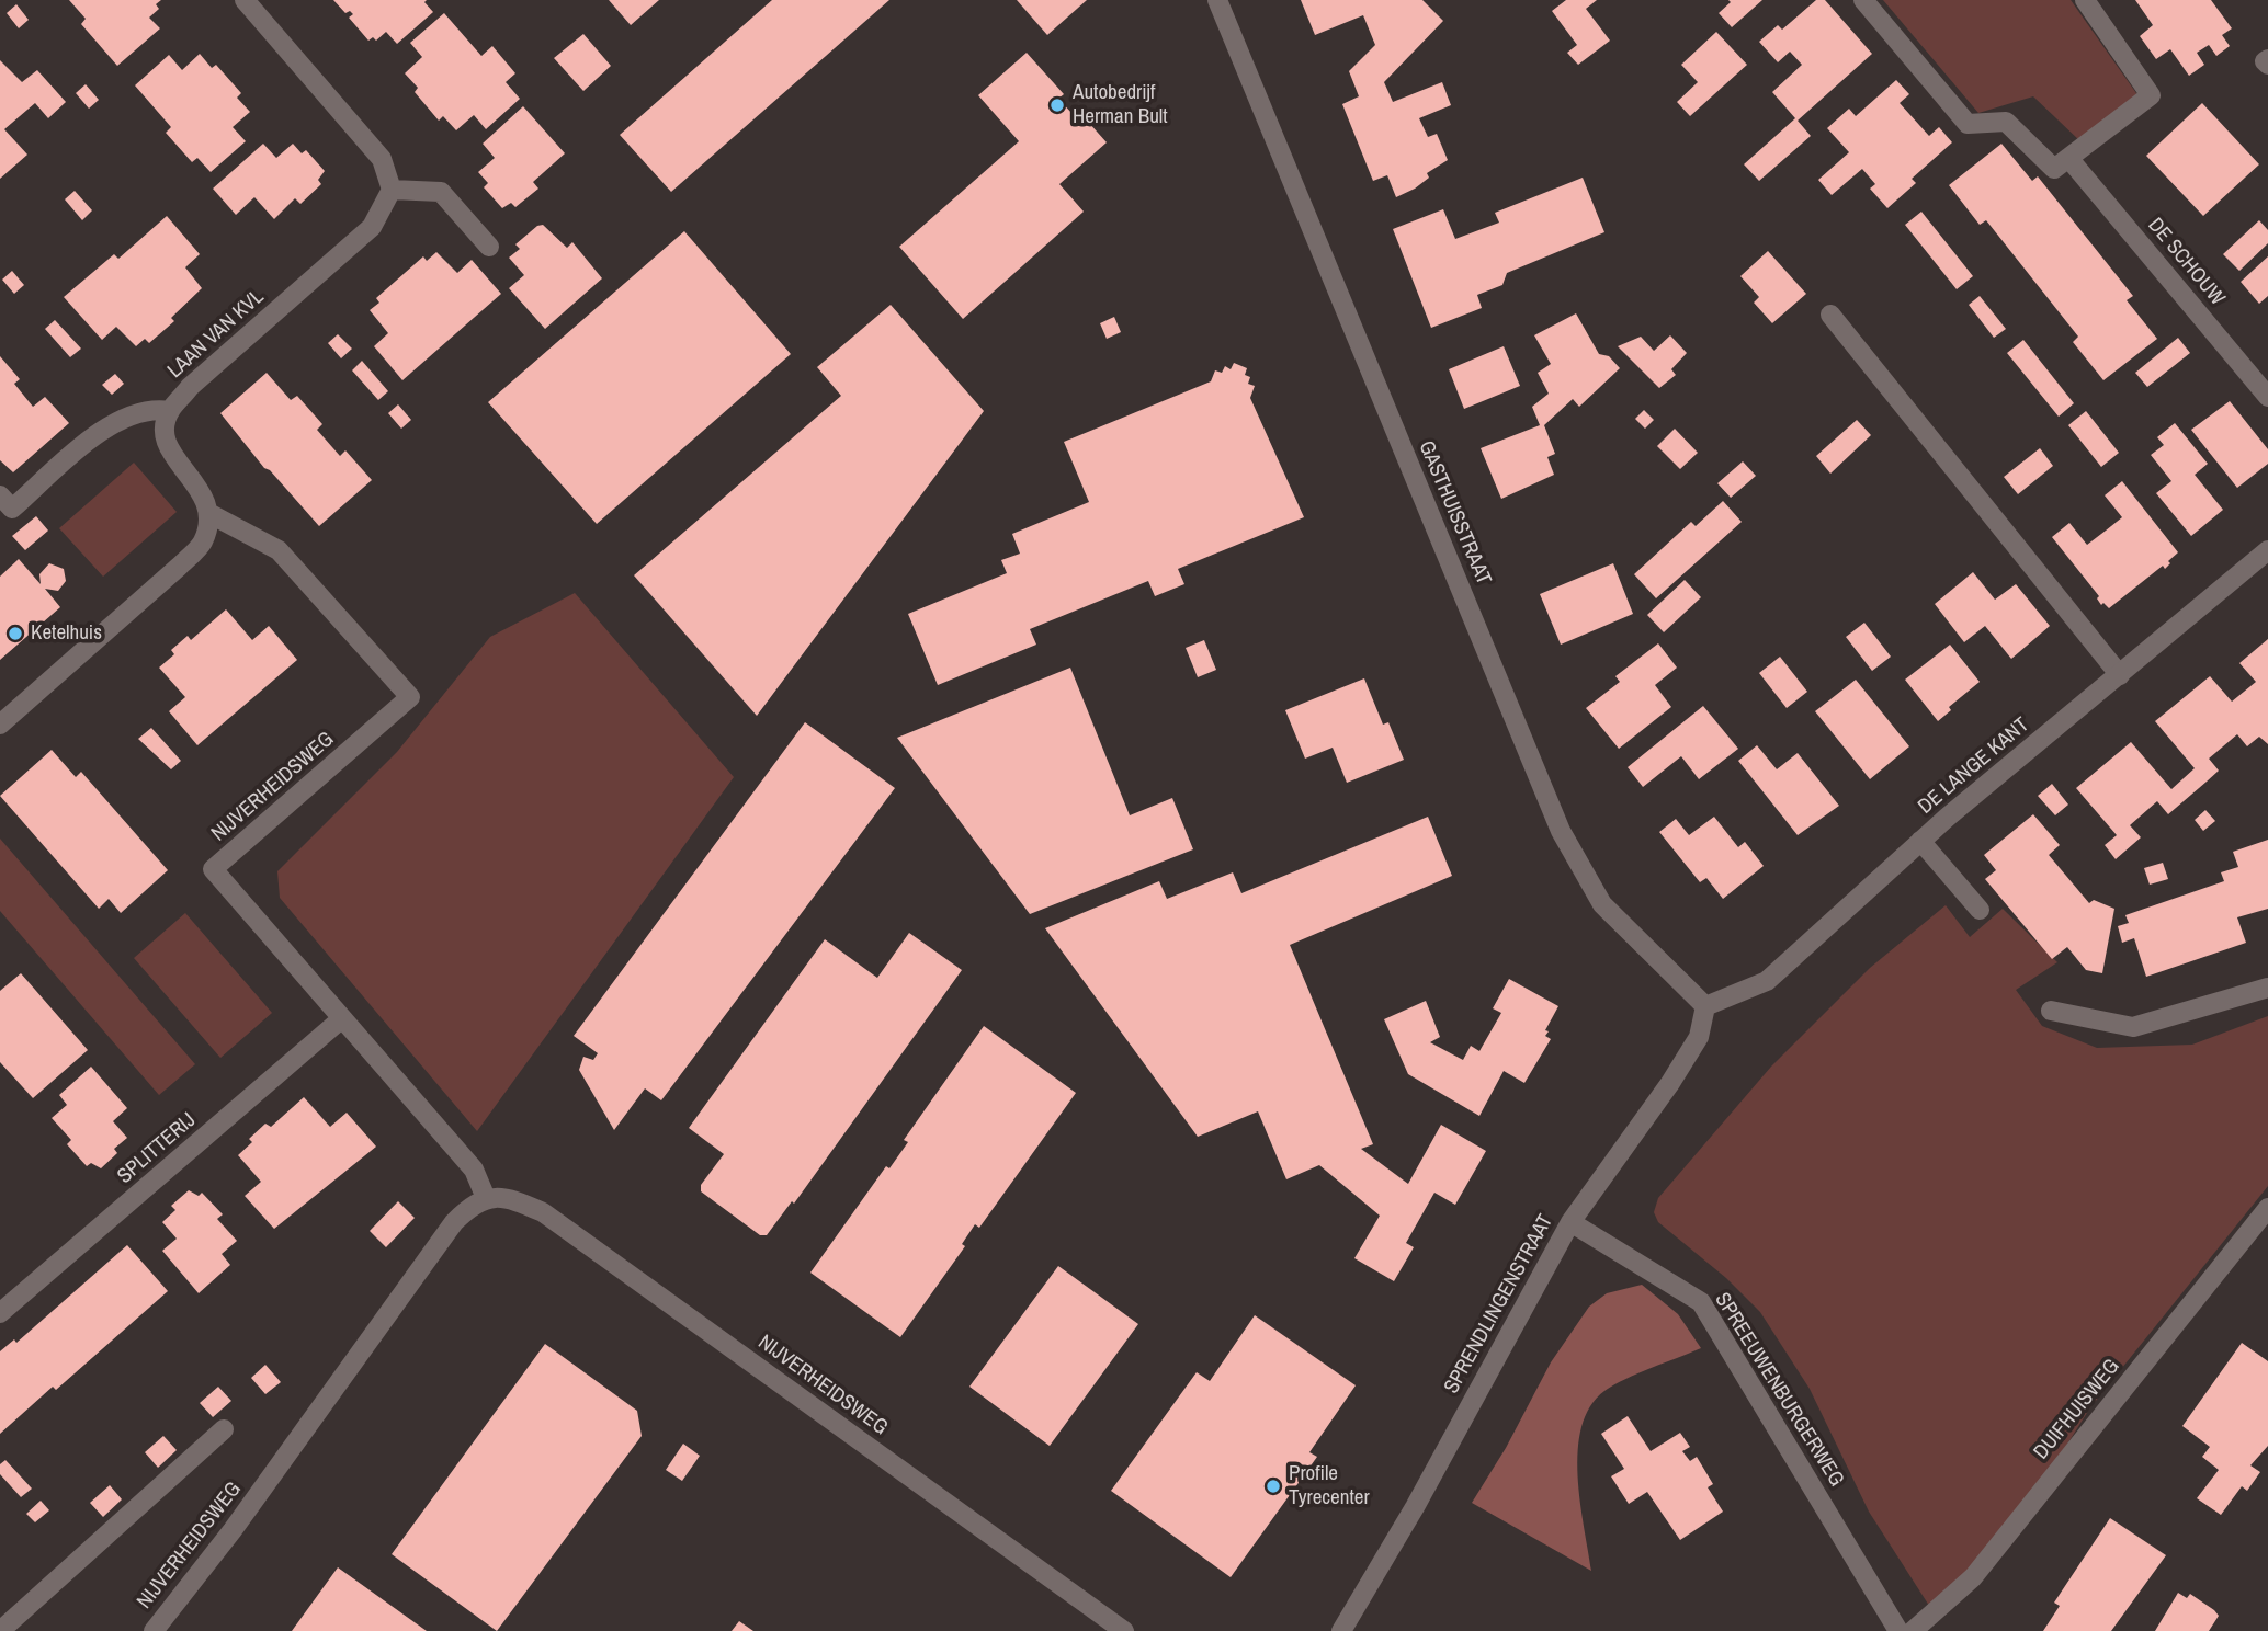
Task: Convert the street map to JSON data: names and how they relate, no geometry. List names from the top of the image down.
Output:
{
  "streets": {
    "street": [
      "DE SCHOUW",
      "LAAN VAN KVL",
      "GASTHUISSTRAAT",
      "DE LANGE KANT",
      "NIJVERHEIDSWEG",
      "SPLITTERIJ",
      "SPRENDLINGENSTRAAT",
      "SPREEUWENBURGERWEG",
      "DUIFHUISWEG"
    ]
  },
  "crossings": [
    ["LAAN VAN KVL", "NIJVERHEIDSWEG"],
    ["GASTHUISSTRAAT", "DE LANGE KANT"],
    ["GASTHUISSTRAAT", "SPRENDLINGENSTRAAT"],
    ["DE LANGE KANT", "SPRENDLINGENSTRAAT"],
    ["NIJVERHEIDSWEG", "SPLITTERIJ"],
    ["SPRENDLINGENSTRAAT", "SPREEUWENBURGERWEG"]
  ],
  "places": ["Autobedrijf Herman Bult", "Ketelhuis", "Profile Tyrecenter"]
}
